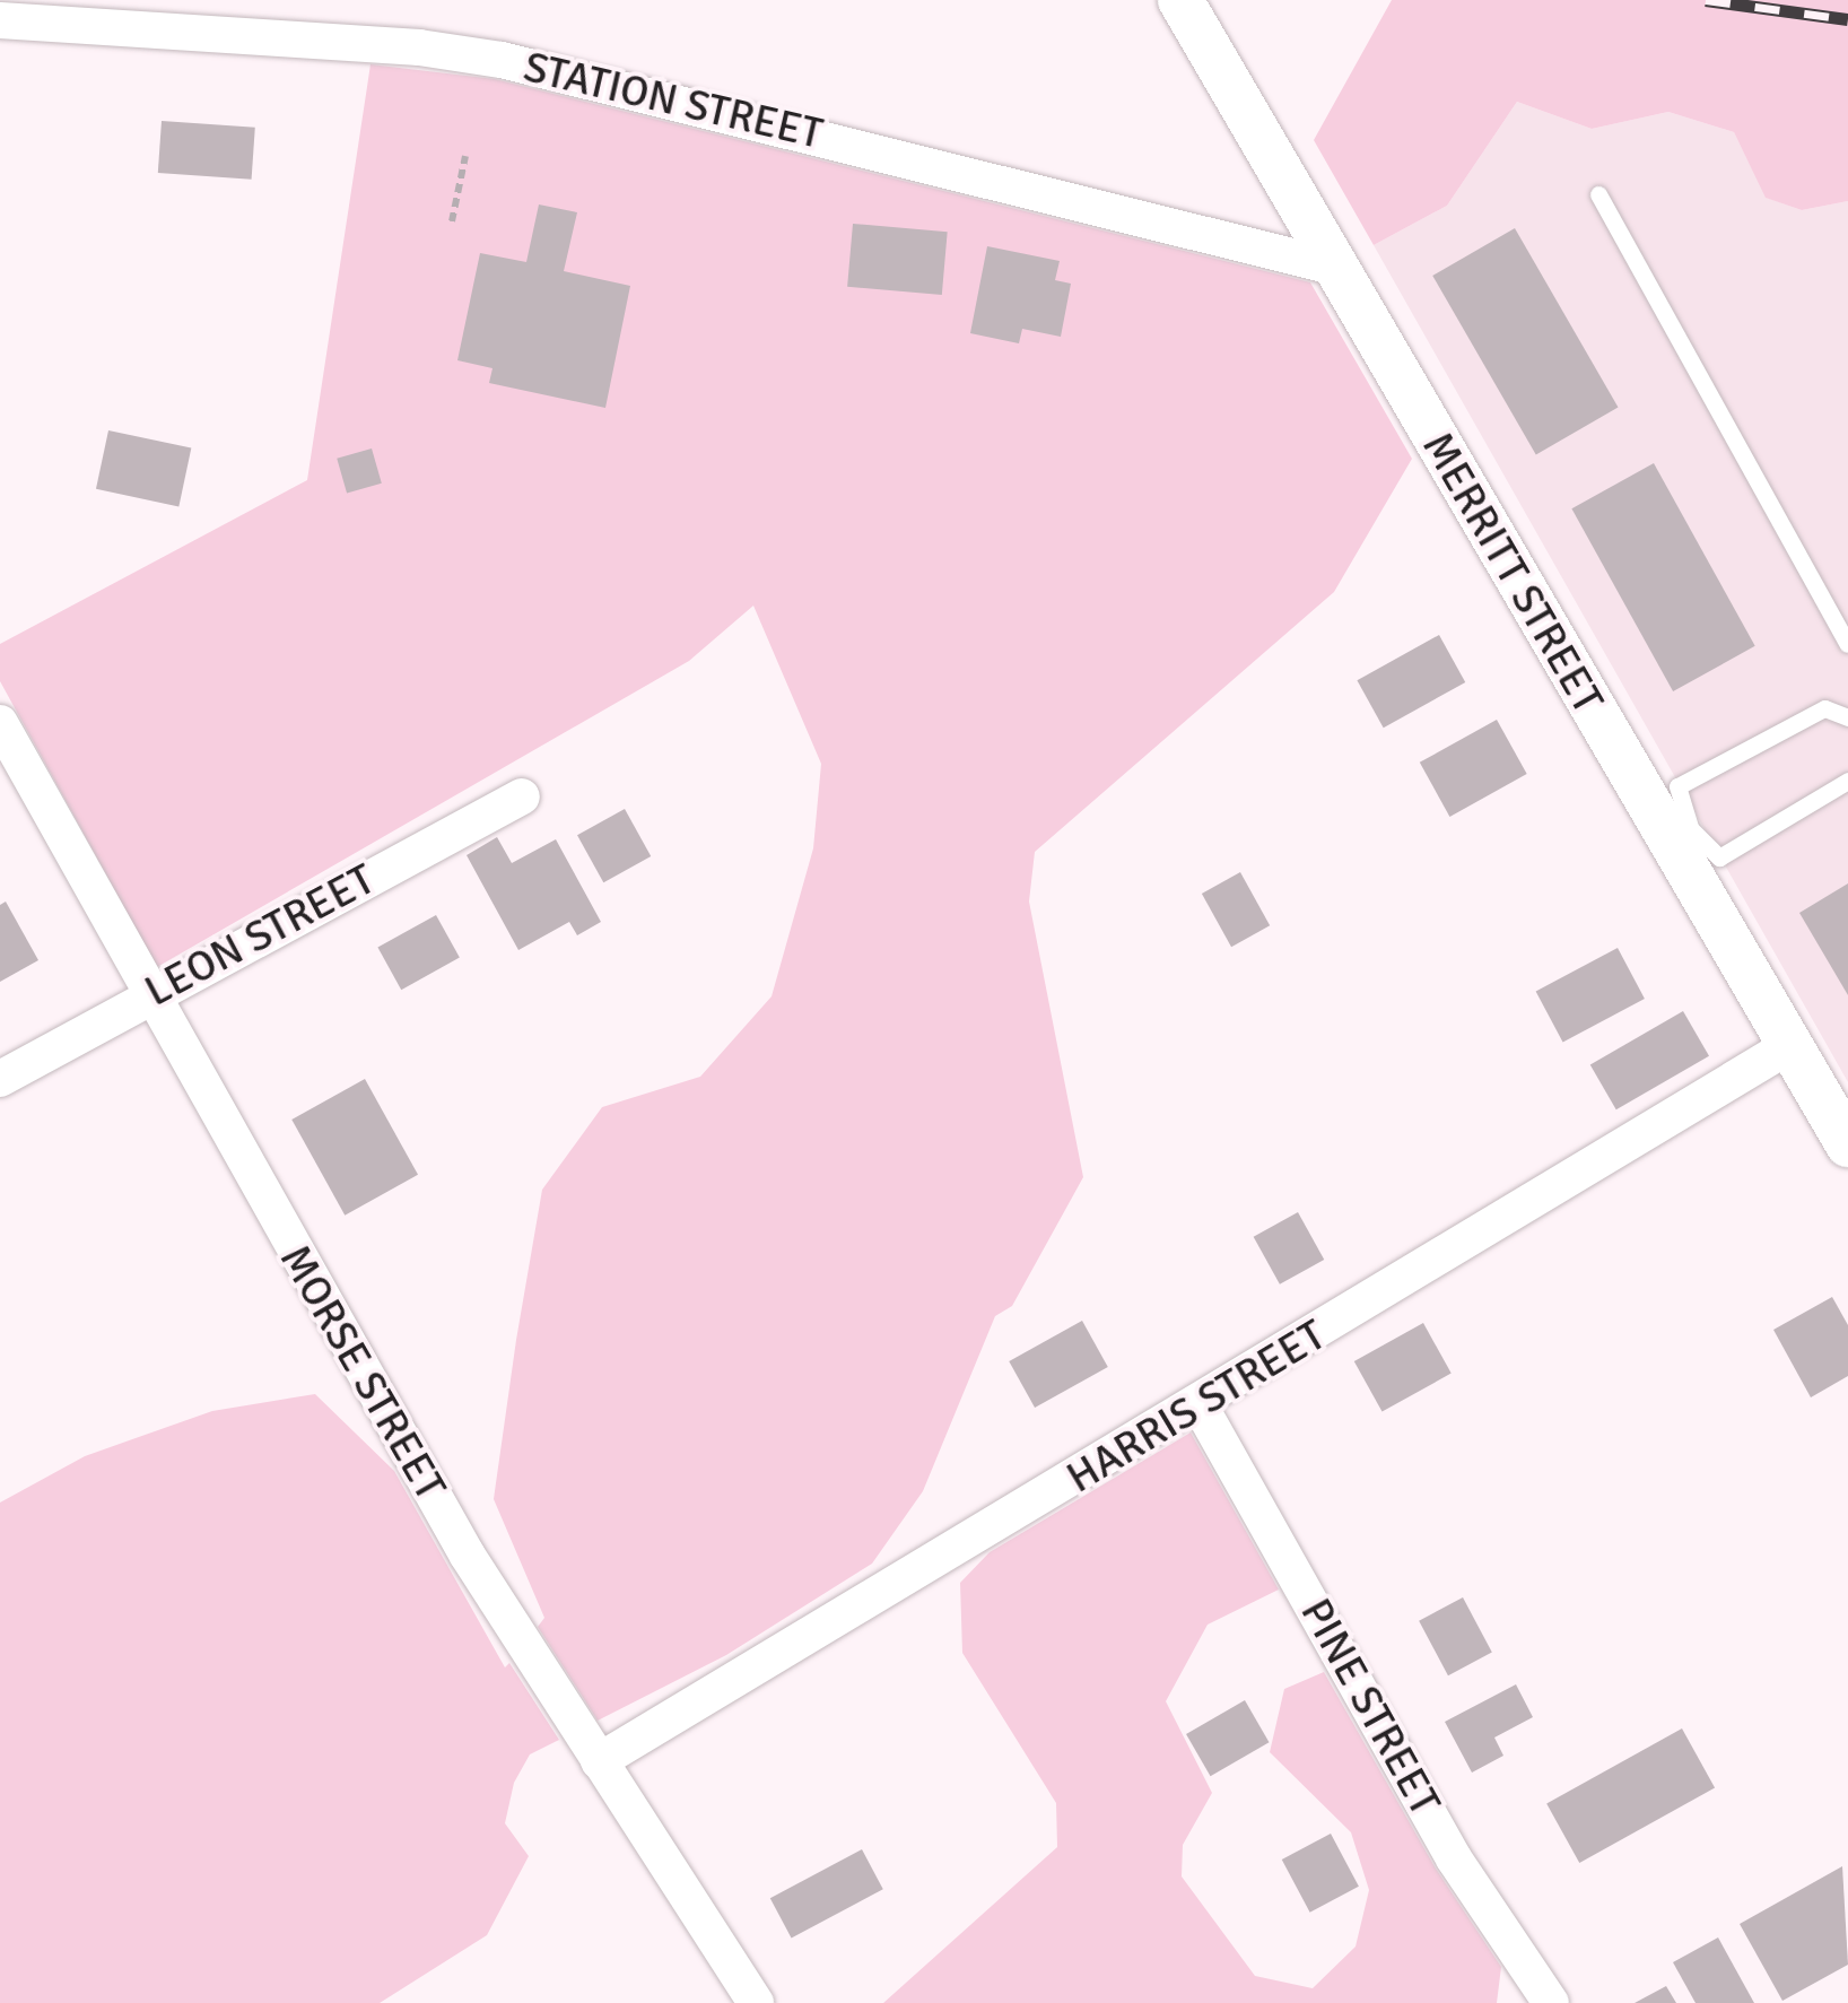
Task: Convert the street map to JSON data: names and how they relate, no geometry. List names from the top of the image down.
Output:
{
  "streets": {
    "street": [
      "STATION STREET",
      "MERRITT STREET",
      "LEON STREET",
      "MORSE STREET",
      "HARRIS STREET",
      "PINE STREET"
    ]
  },
  "crossings": [
    ["STATION STREET", "MERRITT STREET"],
    ["MERRITT STREET", "HARRIS STREET"],
    ["LEON STREET", "MORSE STREET"],
    ["MORSE STREET", "HARRIS STREET"],
    ["HARRIS STREET", "PINE STREET"]
  ]
}
